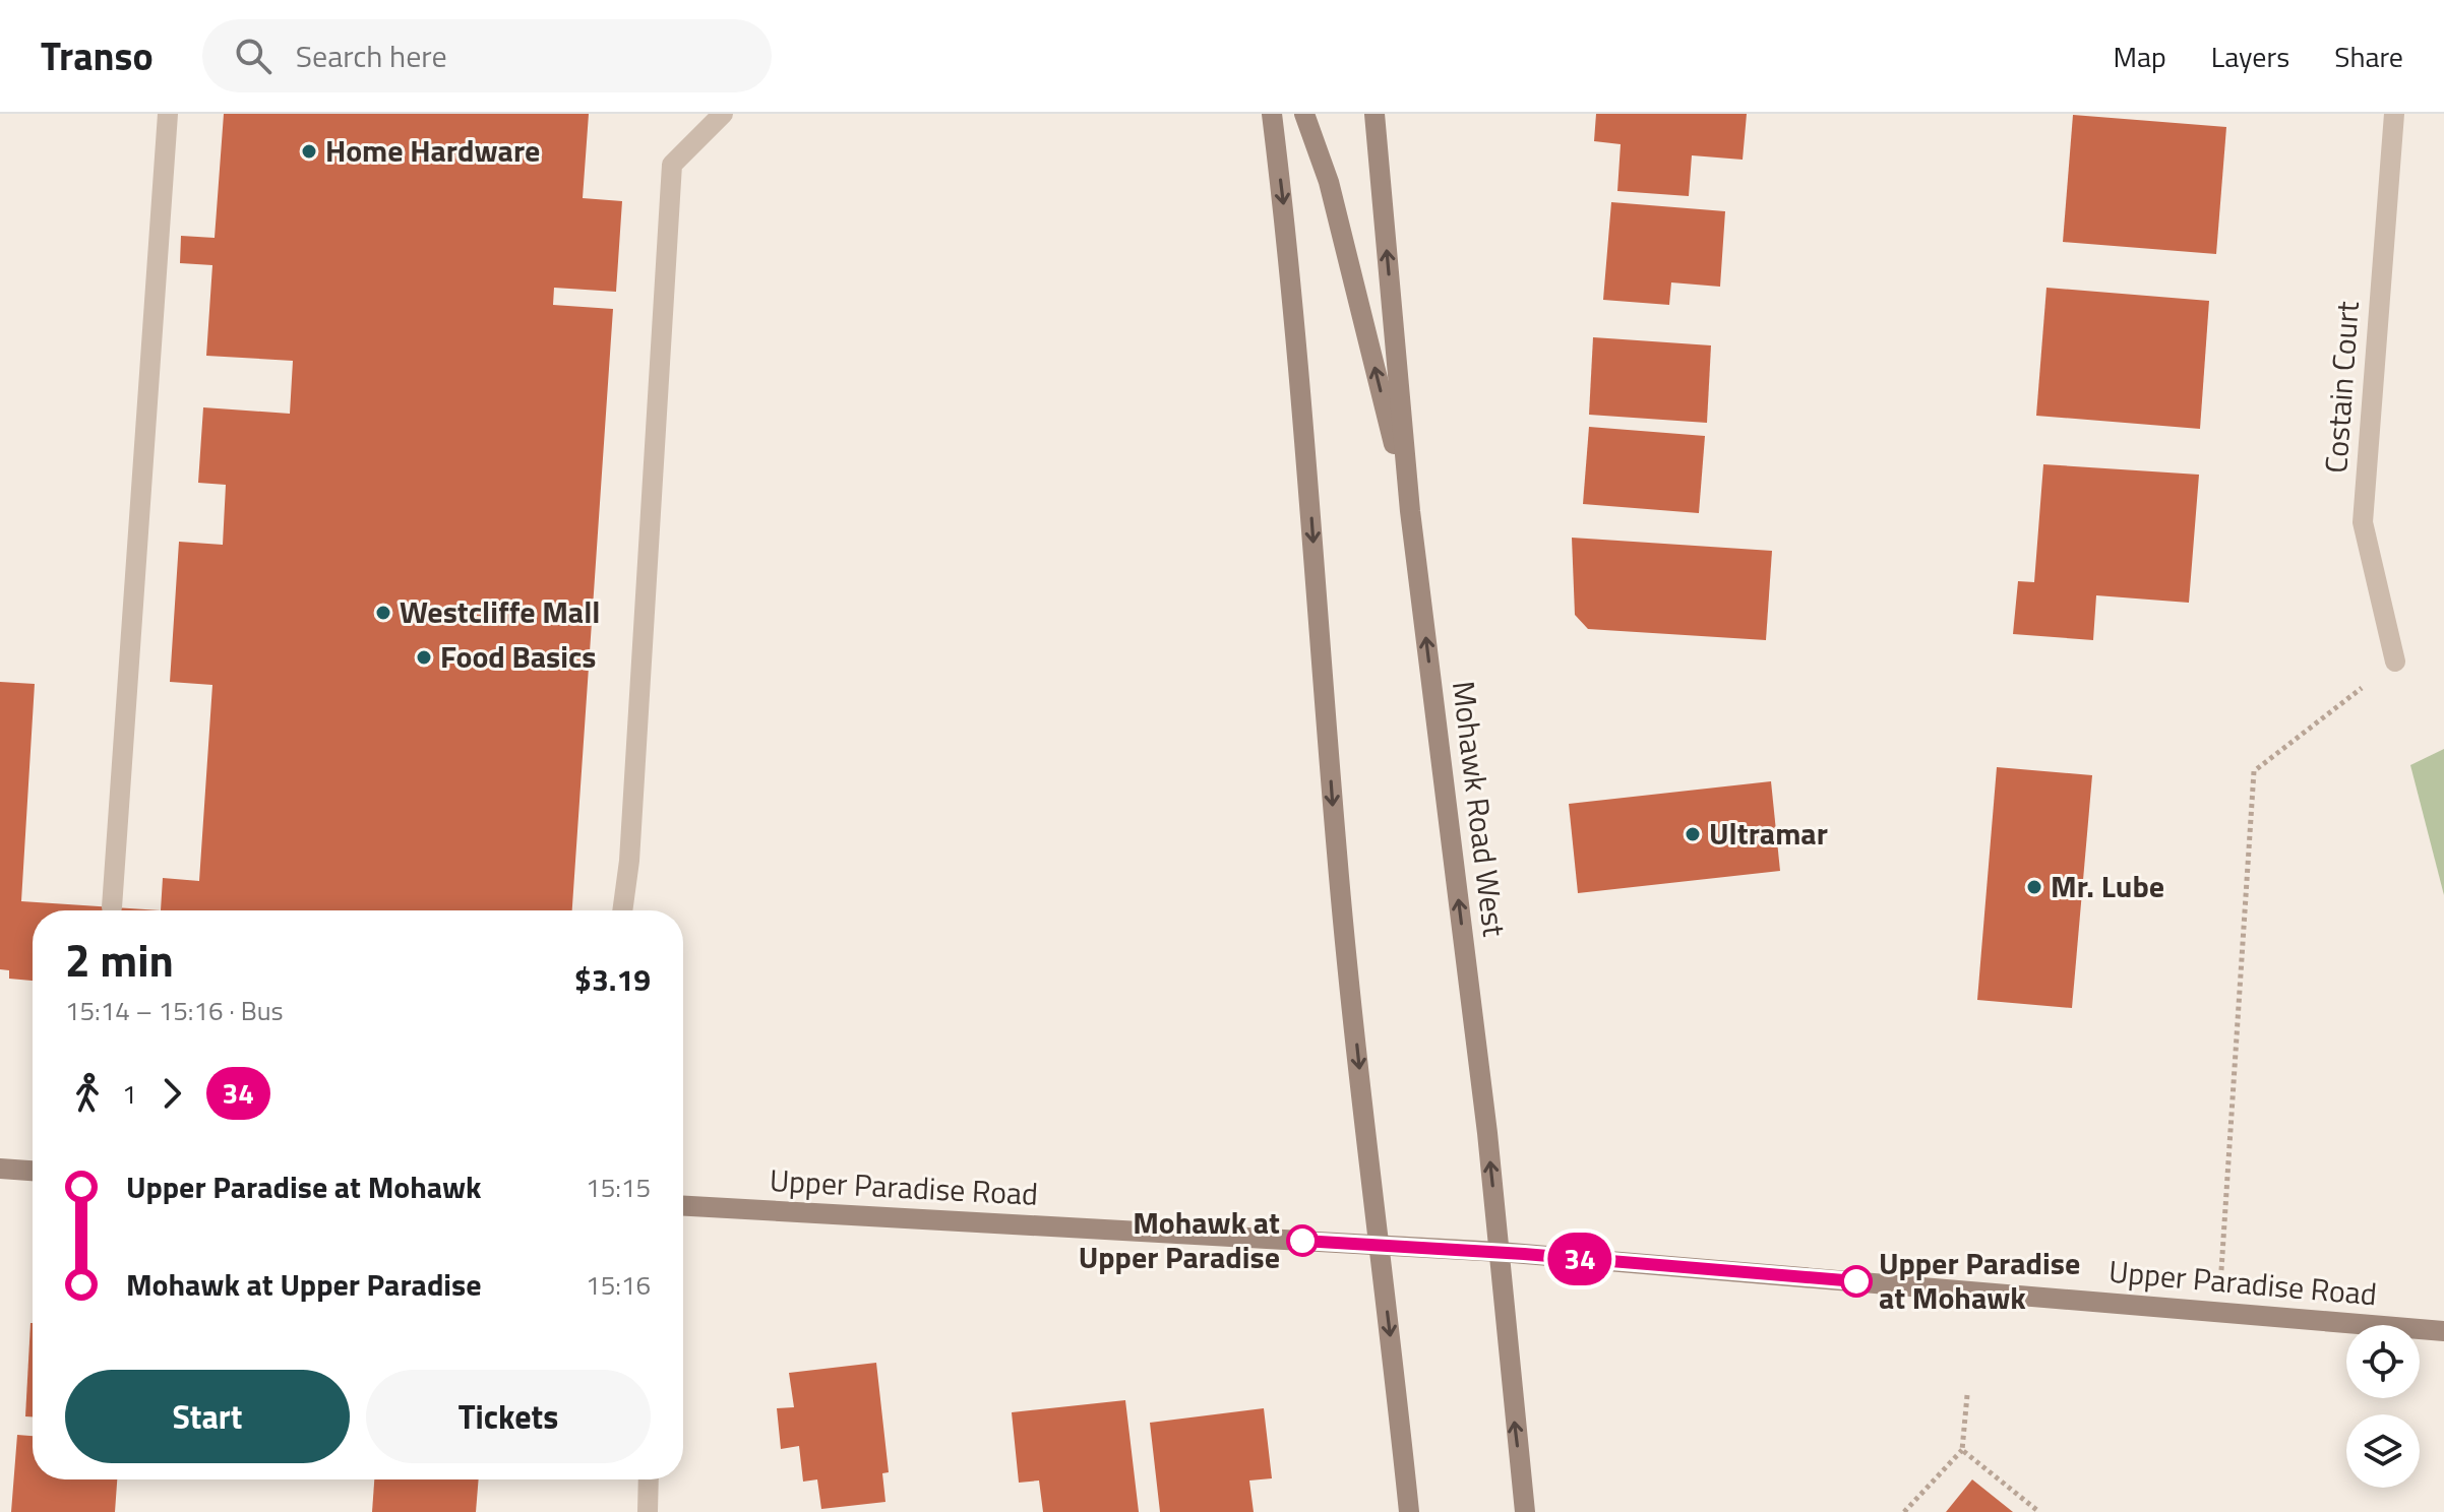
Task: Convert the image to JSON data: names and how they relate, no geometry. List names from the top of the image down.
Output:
{
  "streets": {
    "main road": ["Mohawk Road West", "Upper Paradise Road"],
    "street": ["Costain Court"]
  },
  "crossings": [
    ["Mohawk Road West", "Upper Paradise Road"]
  ],
  "places": [
    "Home Hardware",
    "Westcliffe Mall",
    "Food Basics",
    "Ultramar",
    "Mr. Lube",
    "Mohawk at Upper Paradise",
    "Upper Paradise at Mohawk"
  ],
  "lines": ["bus line 34"],
  "page": {
    "header": "Transo",
    "search": "Search here",
    "nav": ["Map", "Layers", "Share"],
    "on_map": "34",
    "heading": ["2 min", "15:14 – 15:16 · Bus", "$3.19"],
    "legs": ["1", "34"],
    "list": [
      {
        "name": "Upper Paradise at Mohawk",
        "value": "15:15"
      },
      {
        "name": "Mohawk at Upper Paradise",
        "value": "15:16"
      }
    ],
    "buttons": ["Start", "Tickets"]
  }
}
